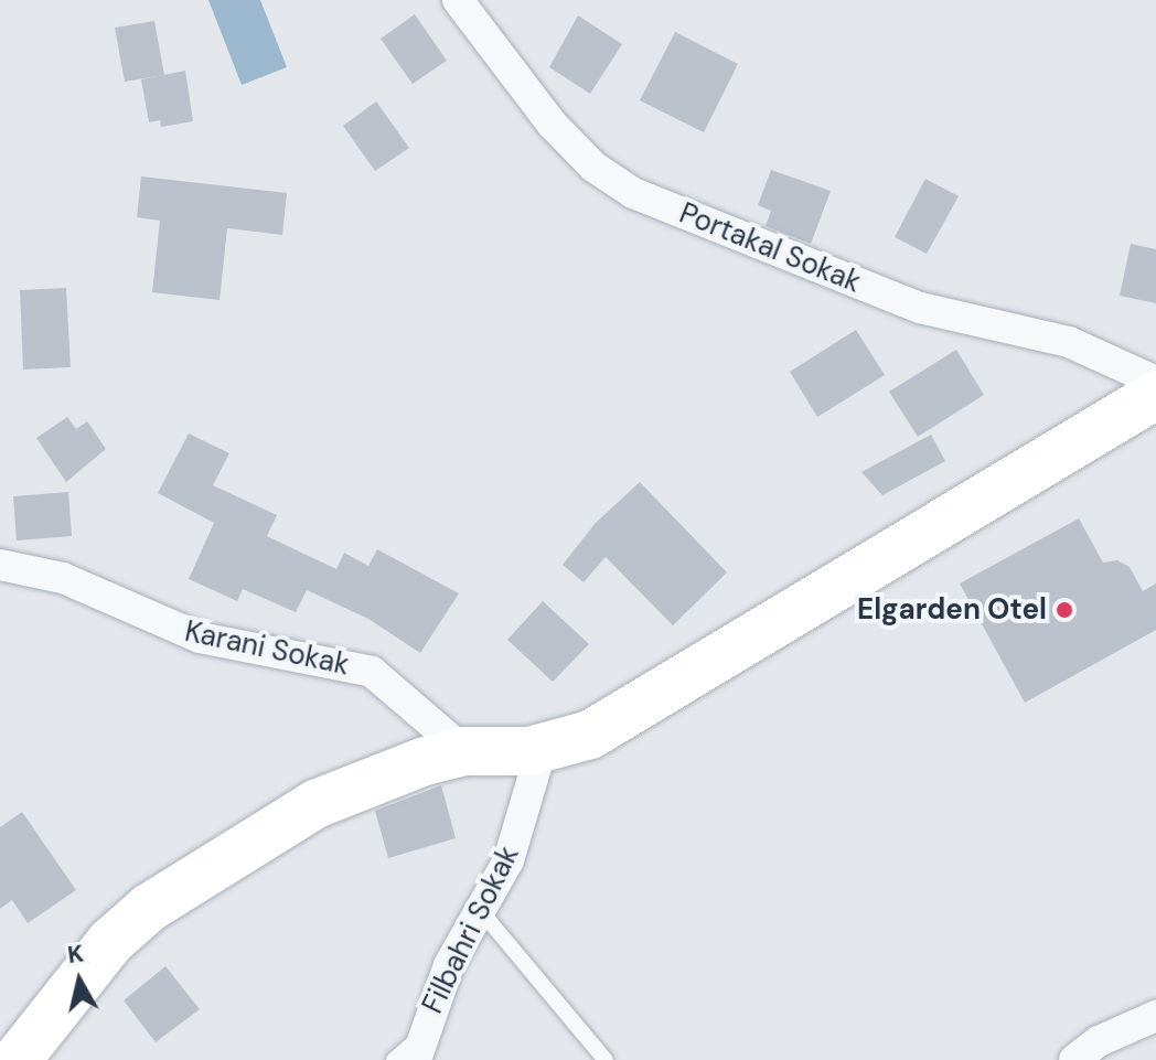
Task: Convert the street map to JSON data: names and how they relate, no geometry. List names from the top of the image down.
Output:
{
  "streets": {
    "street": ["Portakal Sokak", "Karani Sokak", "Filbahri Sokak"]
  },
  "places": ["Elgarden Otel"],
  "north": "top"
}
